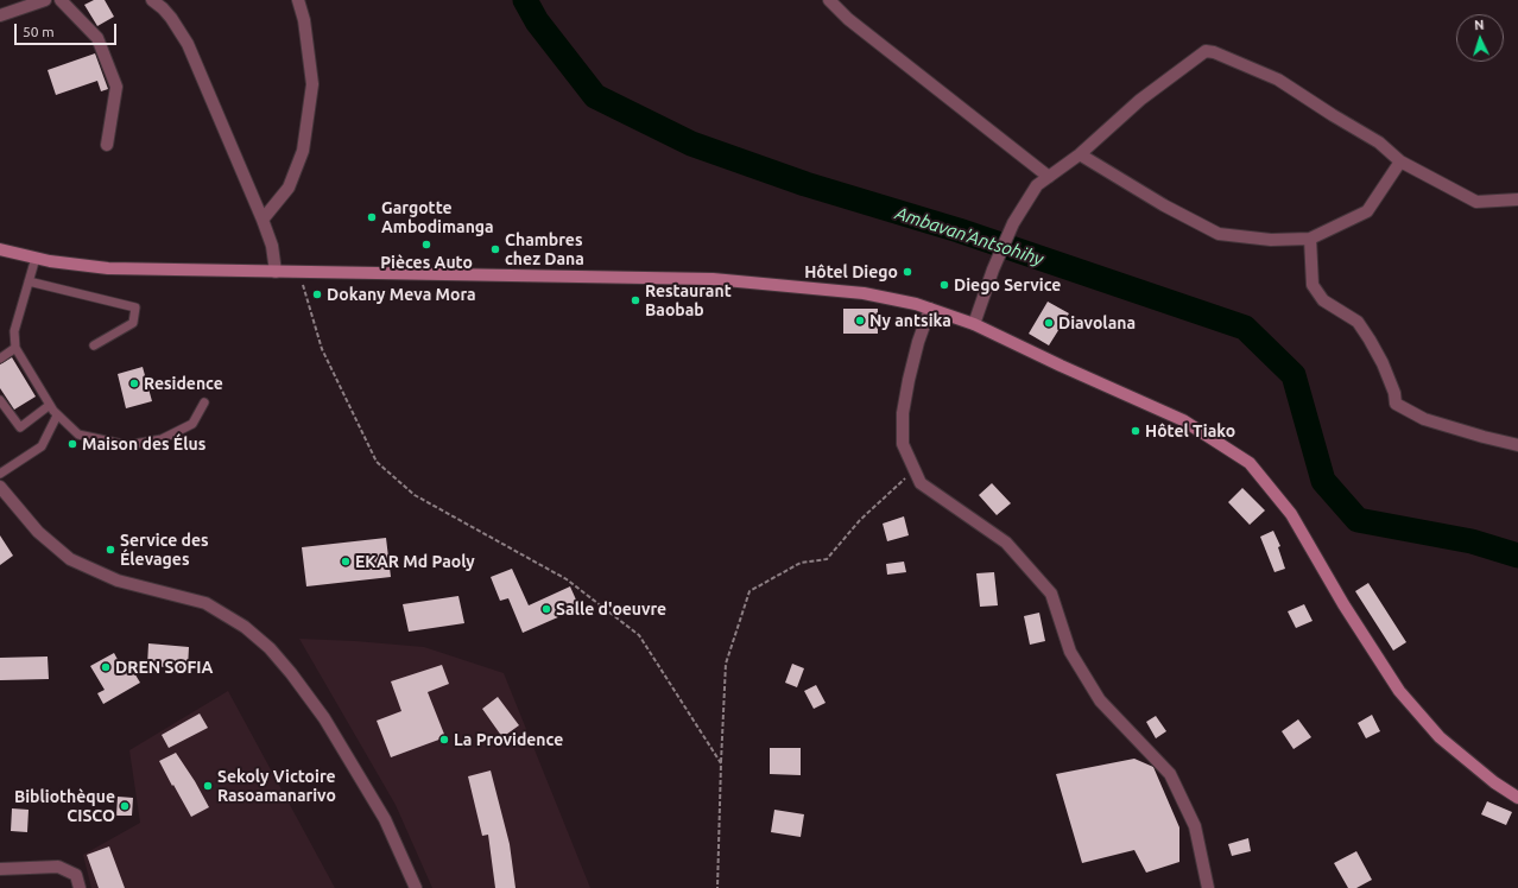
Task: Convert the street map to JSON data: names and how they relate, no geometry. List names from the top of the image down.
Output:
{
  "water": ["Ambavan'Antsohihy"],
  "places": [
    "Gargotte Ambodimanga",
    "Pièces Auto",
    "Chambres chez Dana",
    "Hôtel Diego",
    "Diego Service",
    "Dokany Meva Mora",
    "Restaurant Baobab",
    "Ny antsika",
    "Diavolana",
    "Residence",
    "Hôtel Tiako",
    "Maison des Élus",
    "Service des Élevages",
    "EKAR Md Paoly",
    "Salle d'oeuvre",
    "DREN SOFIA",
    "La Providence",
    "Sekoly Victoire Rasoamanarivo",
    "Bibliothèque CISCO"
  ],
  "scale_bar": "50 m",
  "north": "top"
}
